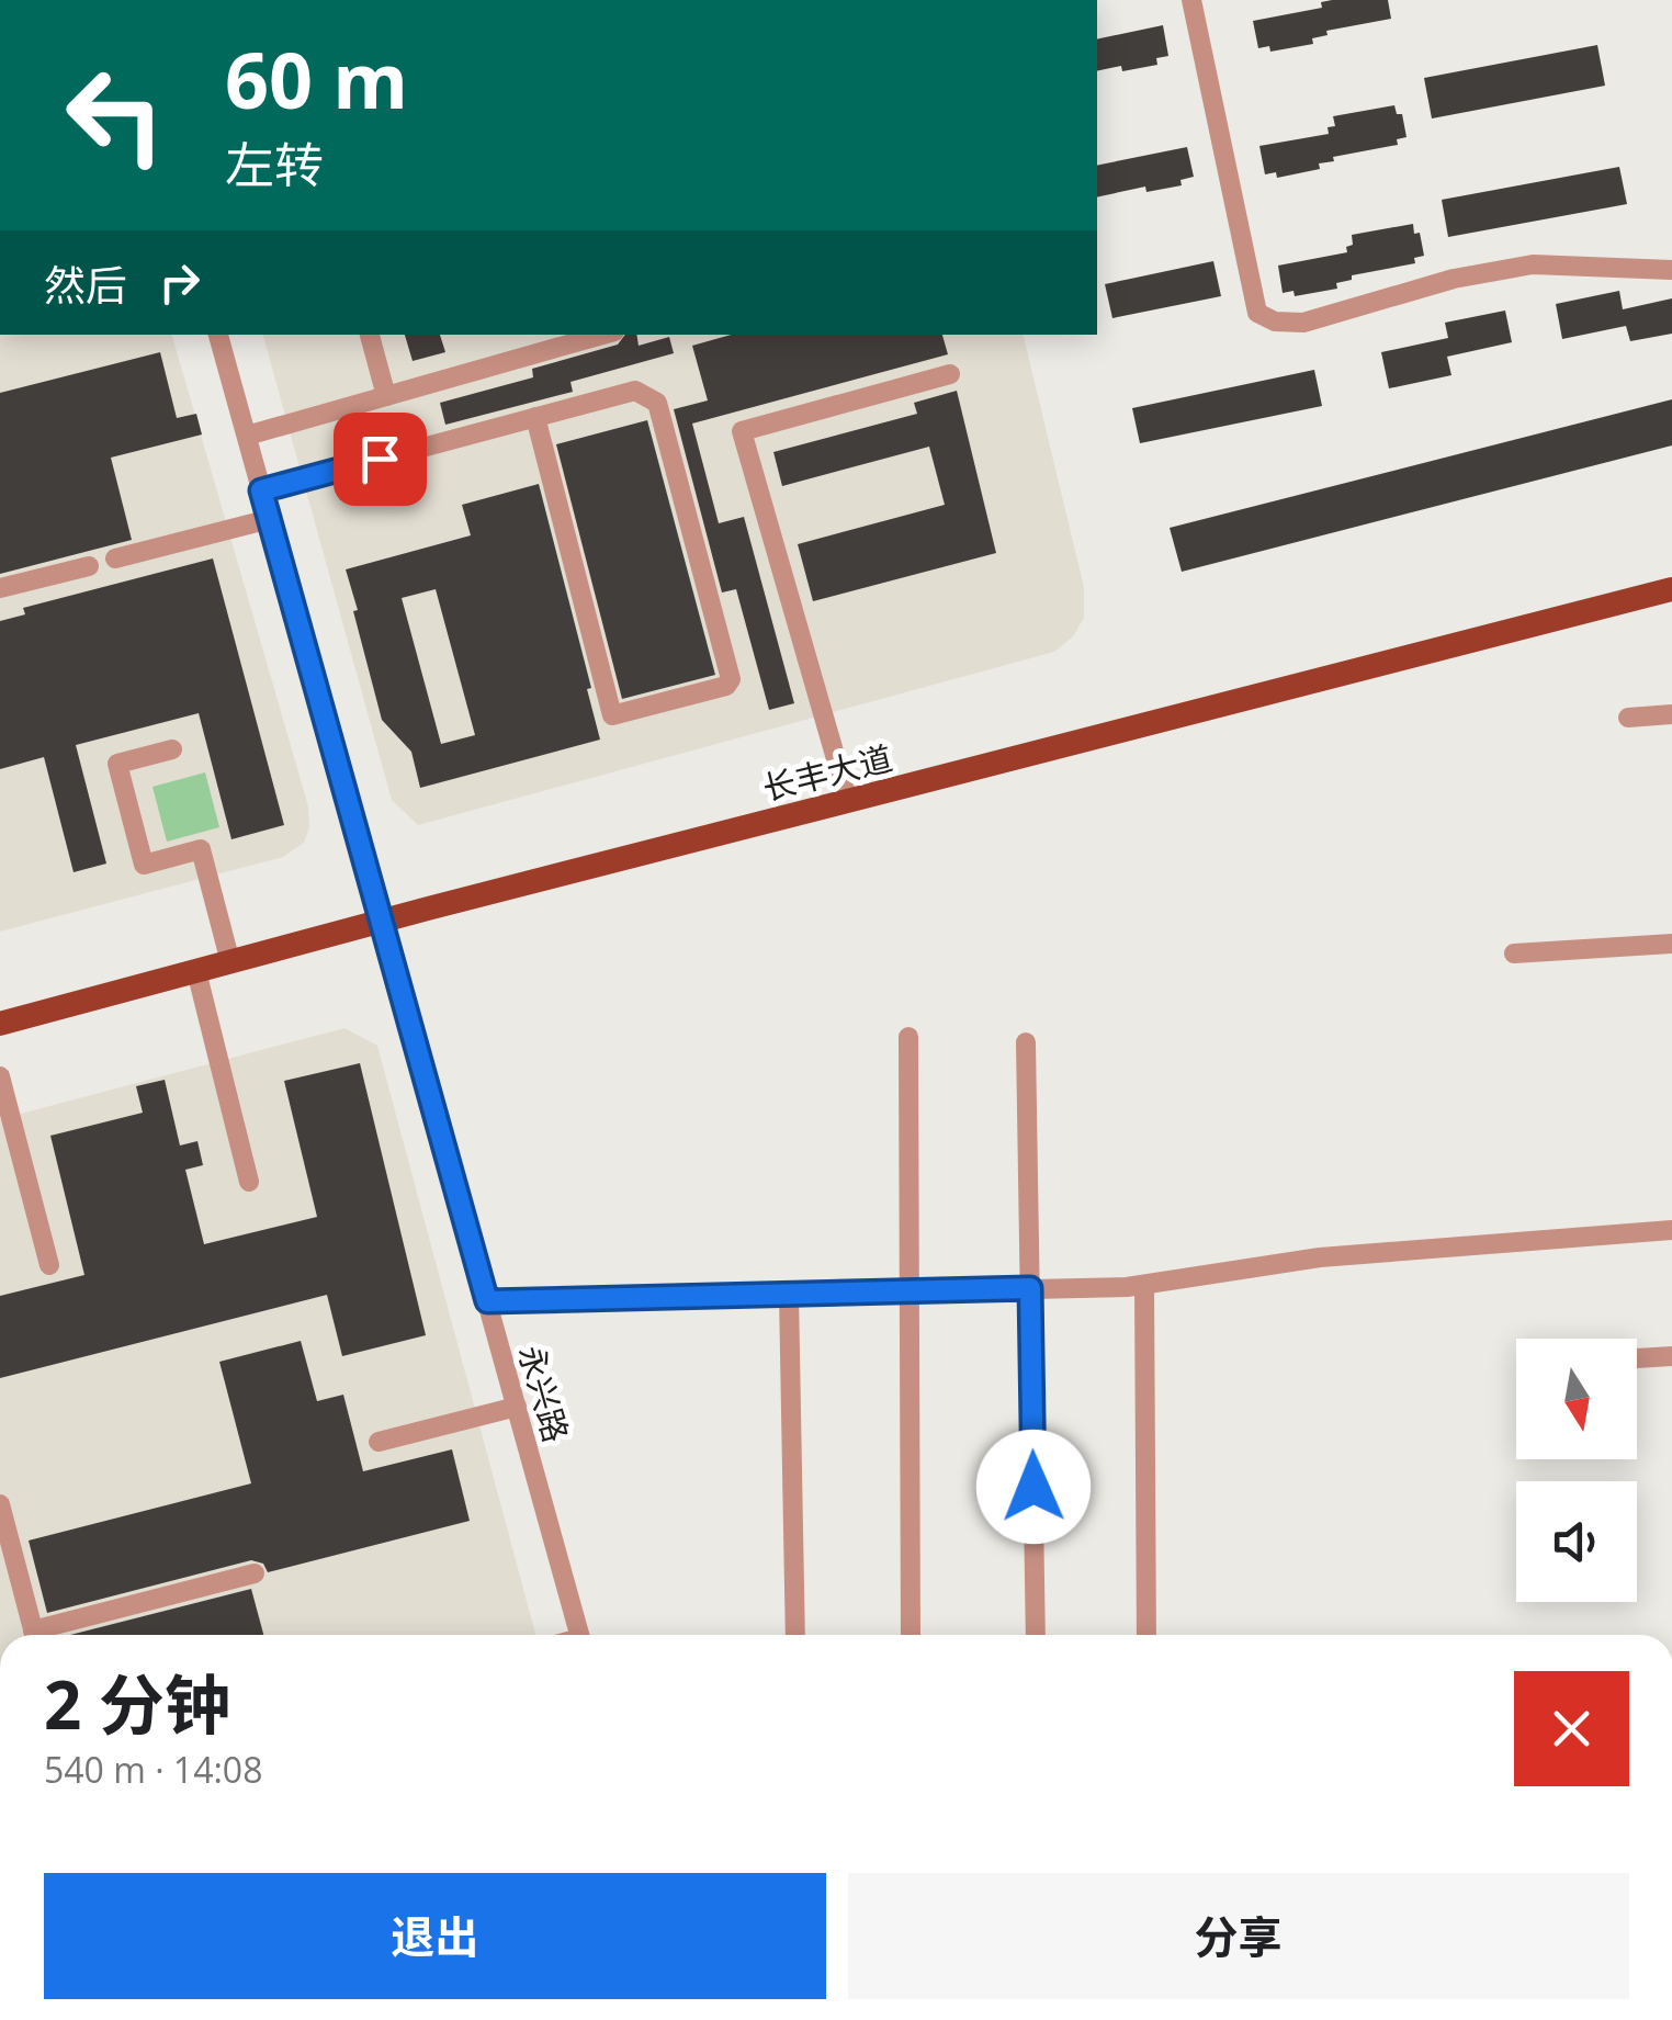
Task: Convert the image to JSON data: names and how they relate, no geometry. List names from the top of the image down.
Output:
{
  "streets": {
    "main road": ["长丰大道"],
    "street": ["永兴路"]
  },
  "crossings": [
    ["长丰大道", "永兴路"]
  ],
  "north": "bottom",
  "page": {
    "turn": ["60 m", "左转"],
    "then": "然后",
    "heading": ["2 分钟", "540 m · 14:08"],
    "buttons": ["退出", "分享"]
  }
}
